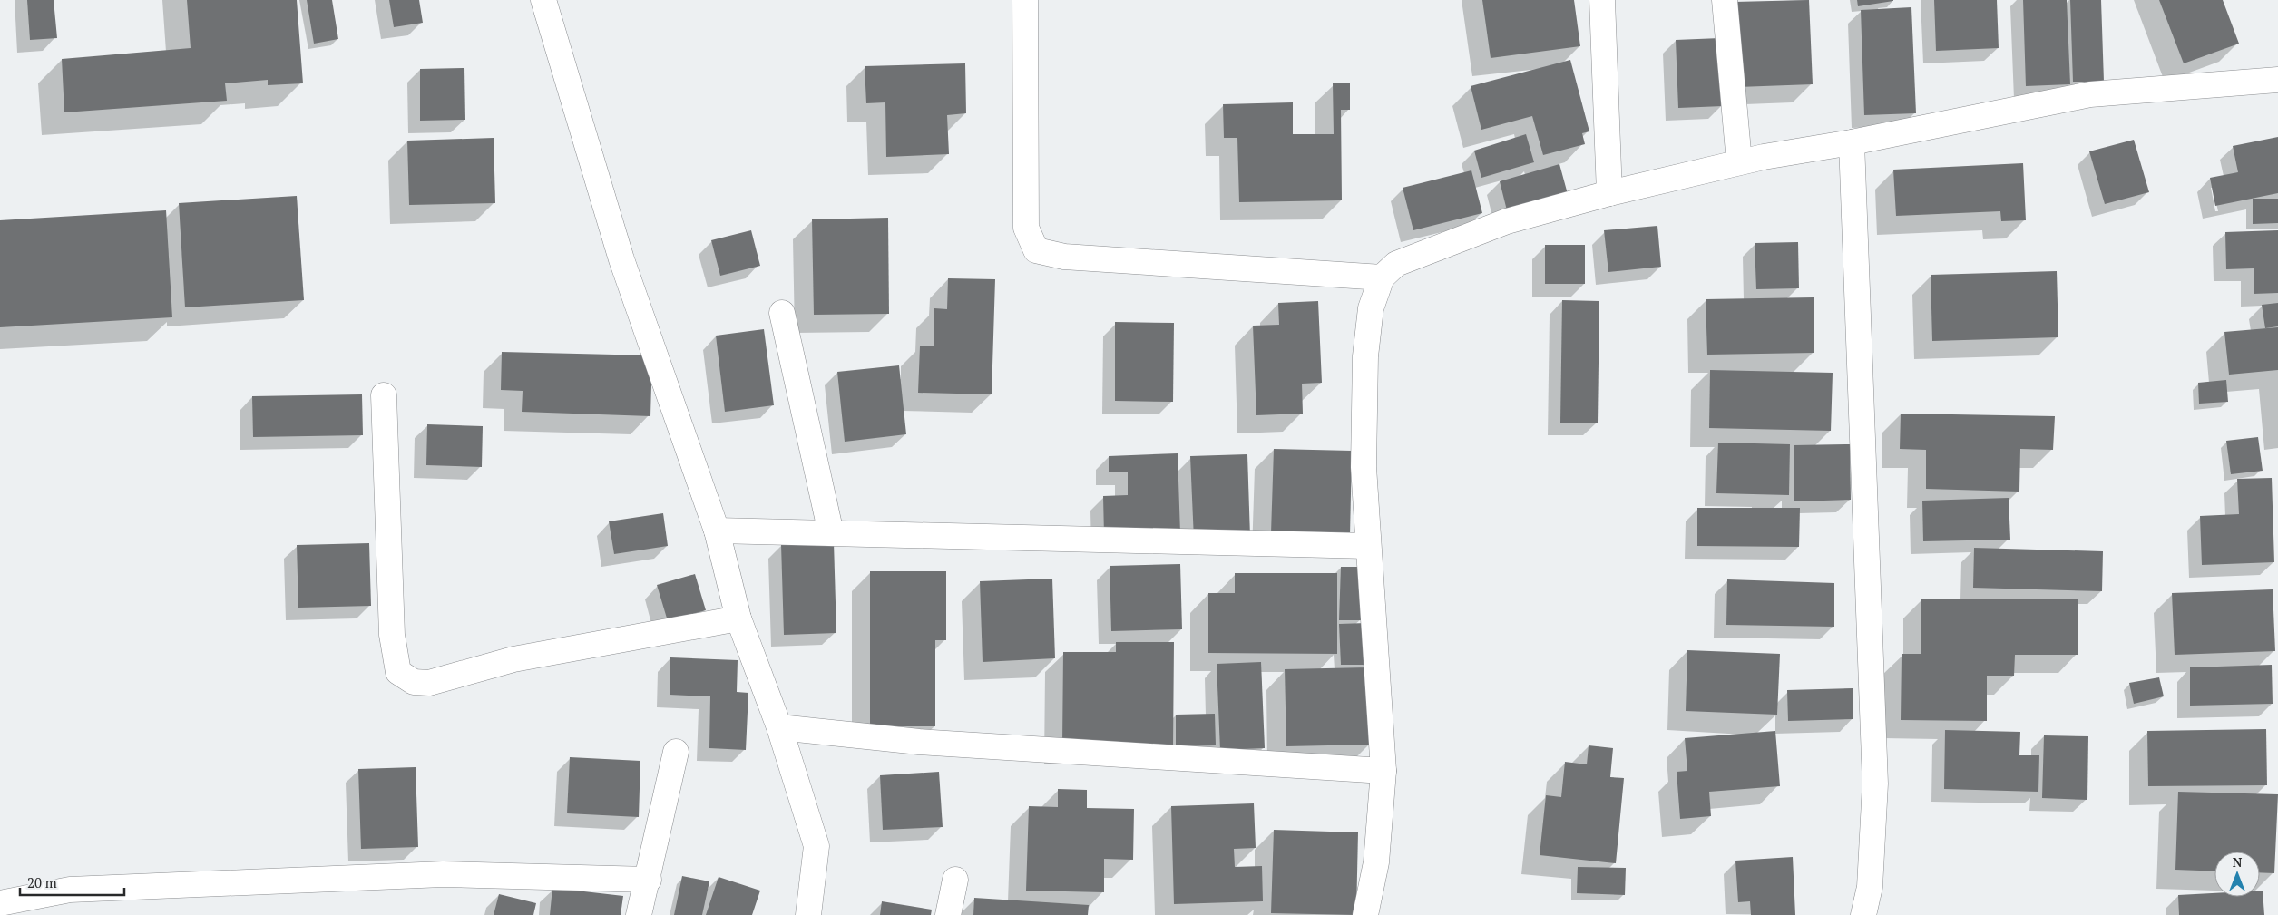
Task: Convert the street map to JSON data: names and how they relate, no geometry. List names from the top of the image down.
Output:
{
  "scale_bar": "20 m",
  "north": "top"
}
